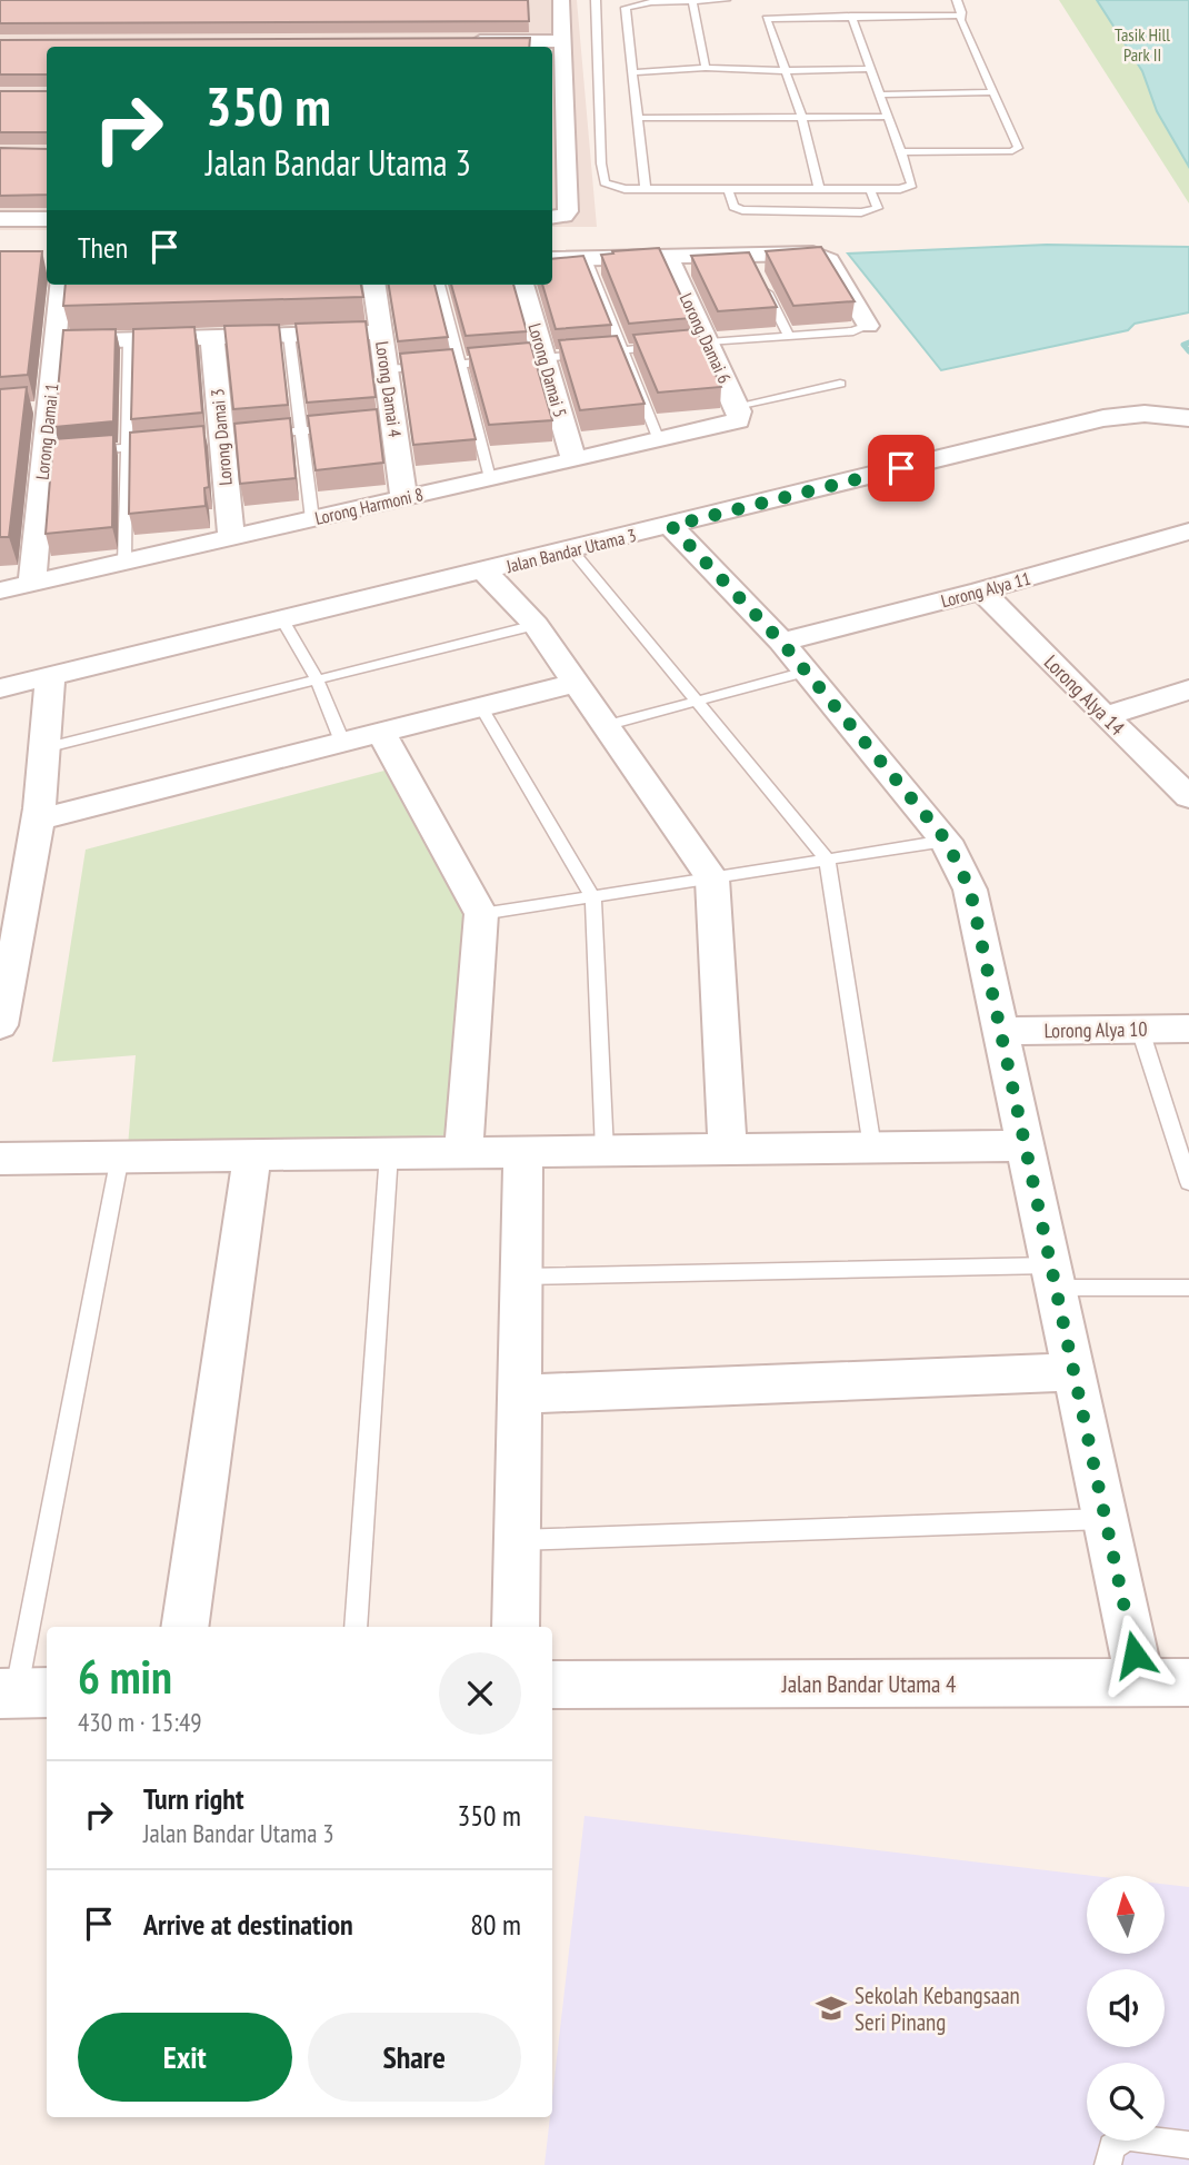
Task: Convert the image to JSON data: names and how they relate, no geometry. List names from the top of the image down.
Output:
{
  "streets": {
    "street": [
      "Lorong Damai 6",
      "Lorong Damai 5",
      "Lorong Damai 4",
      "Lorong Damai 1",
      "Lorong Damai 3",
      "Lorong Harmoni 8",
      "Jalan Bandar Utama 3",
      "Lorong Alya 11",
      "Lorong Alya 14",
      "Lorong Alya 10",
      "Jalan Bandar Utama 4"
    ]
  },
  "crossings": [
    ["Lorong Damai 6", "Lorong Harmoni 8"],
    ["Lorong Damai 5", "Lorong Harmoni 8"],
    ["Lorong Damai 4", "Lorong Harmoni 8"],
    ["Lorong Damai 1", "Lorong Harmoni 8"],
    ["Lorong Damai 3", "Lorong Harmoni 8"],
    ["Lorong Alya 11", "Lorong Alya 14"]
  ],
  "parks": ["Tasik Hill Park II"],
  "places": {
    "school or university": ["Sekolah Kebangsaan Seri Pinang"]
  },
  "north": "top",
  "page": {
    "turn": ["350 m", "Jalan Bandar Utama 3"],
    "then": "Then",
    "heading": ["6 min", "430 m · 15:49"],
    "list": [
      {
        "name": "Turn right",
        "note": "Jalan Bandar Utama 3",
        "value": "350 m"
      },
      {
        "name": "Arrive at destination",
        "value": "80 m"
      }
    ],
    "buttons": ["Exit", "Share"]
  }
}
